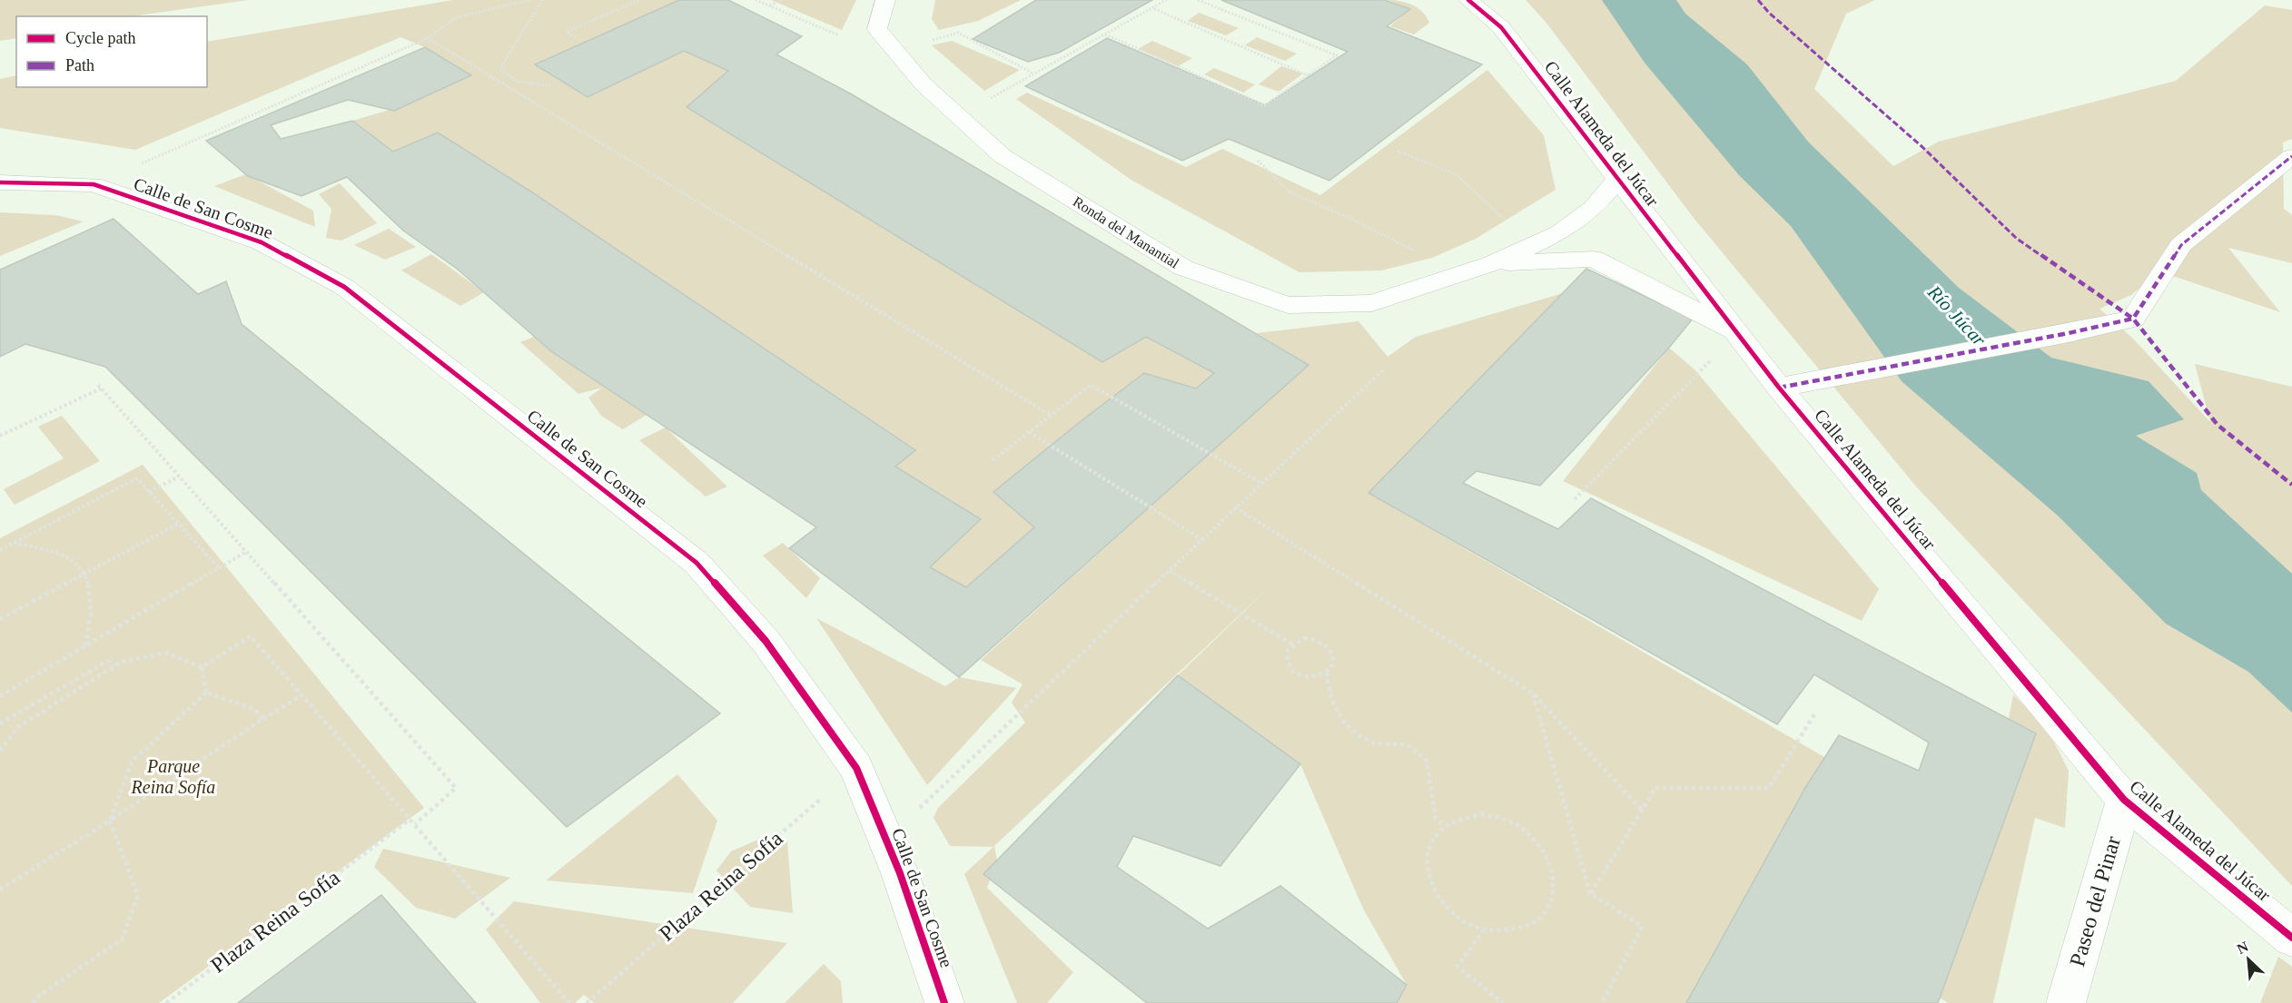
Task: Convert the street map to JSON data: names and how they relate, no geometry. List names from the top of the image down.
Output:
{
  "streets": {
    "street": [
      "Calle Alameda del Júcar",
      "Calle de San Cosme",
      "Ronda del Manantial",
      "Paseo del Pinar"
    ],
    "path": ["Plaza Reina Sofía"]
  },
  "crossings": [
    ["Calle Alameda del Júcar", "Ronda del Manantial"],
    ["Calle Alameda del Júcar", "Paseo del Pinar"],
    ["Calle de San Cosme", "Plaza Reina Sofía"]
  ],
  "water": ["Río Júcar"],
  "parks": ["Parque Reina Sofía"],
  "legend": ["Cycle path", "Path"],
  "north": "top left"
}
